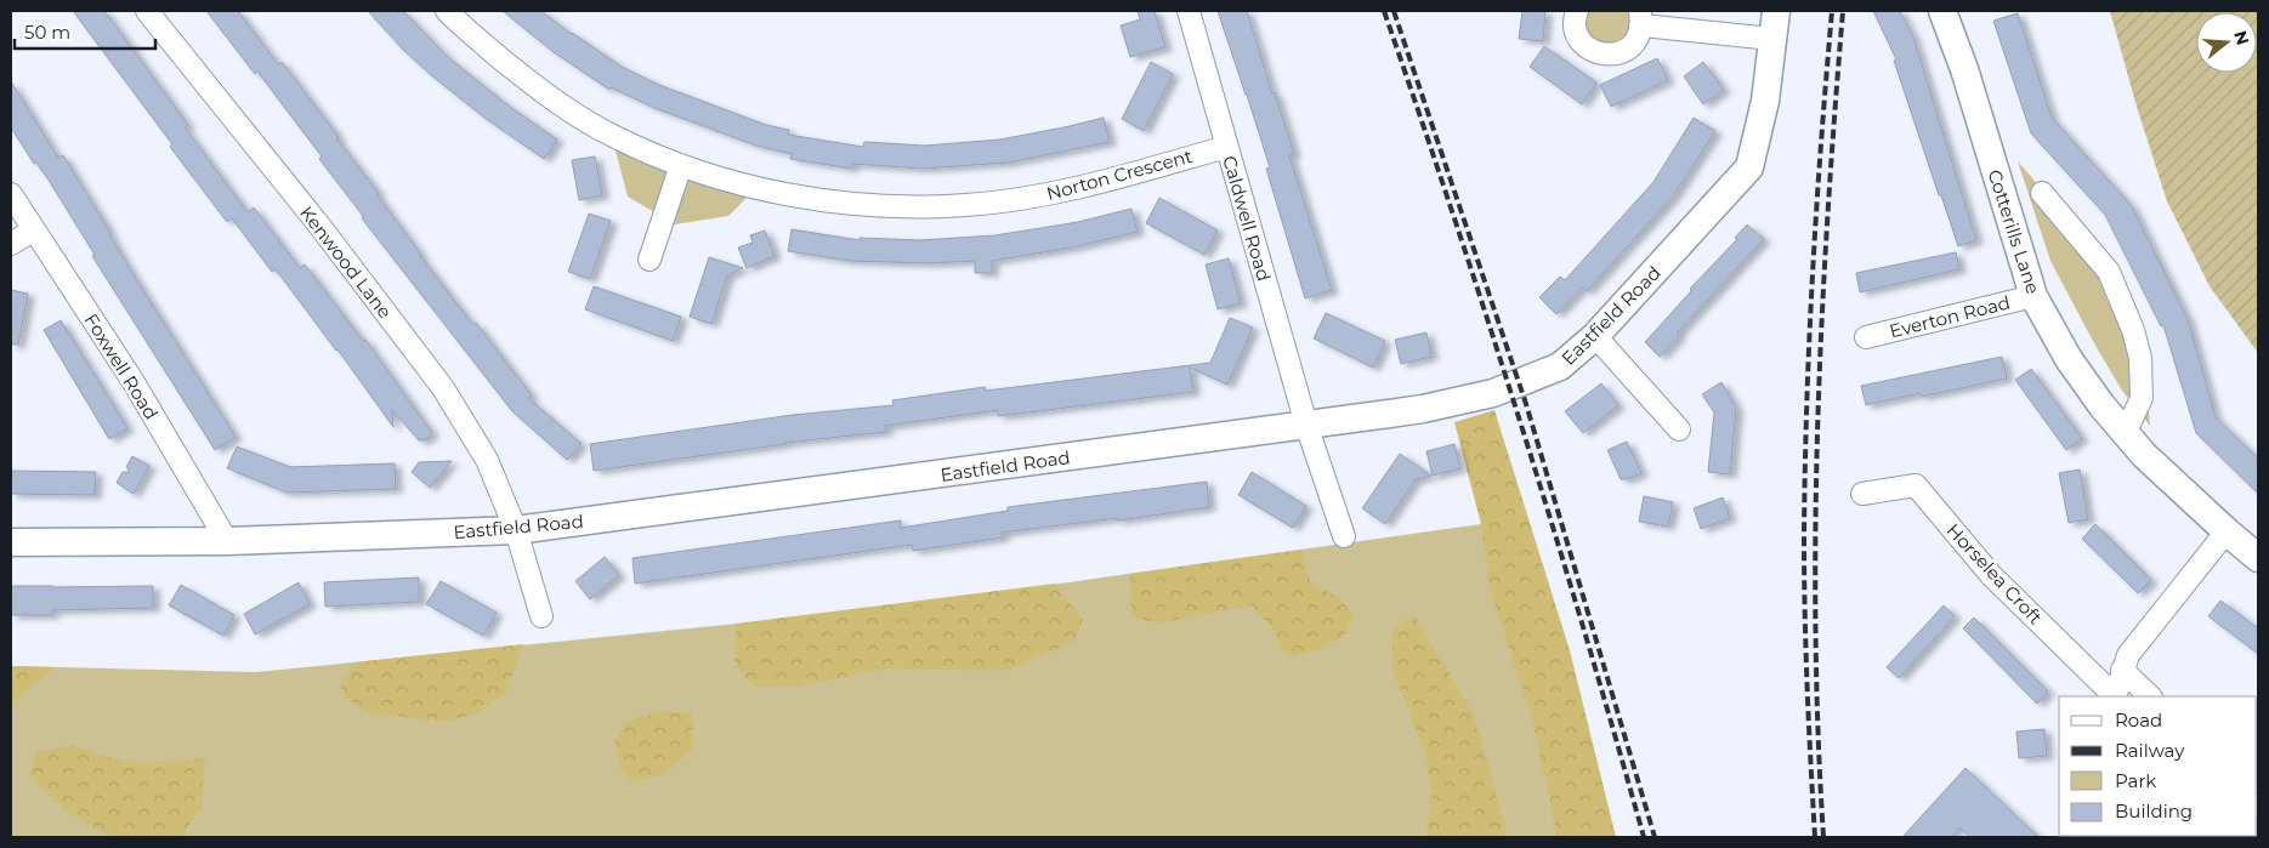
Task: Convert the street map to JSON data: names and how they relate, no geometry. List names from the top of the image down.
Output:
{
  "streets": {
    "street": [
      "Norton Crescent",
      "Caldwell Road",
      "Cotterills Lane",
      "Kenwood Lane",
      "Eastfield Road",
      "Everton Road",
      "Foxwell Road",
      "Horselea Croft"
    ]
  },
  "crossings": [
    ["Norton Crescent", "Caldwell Road"],
    ["Caldwell Road", "Eastfield Road"],
    ["Cotterills Lane", "Everton Road"],
    ["Kenwood Lane", "Eastfield Road"],
    ["Eastfield Road", "Foxwell Road"]
  ],
  "legend": [
    "Road",
    "Railway",
    "Park",
    "Building"
  ],
  "scale_bar": "50 m",
  "north": "right"
}
